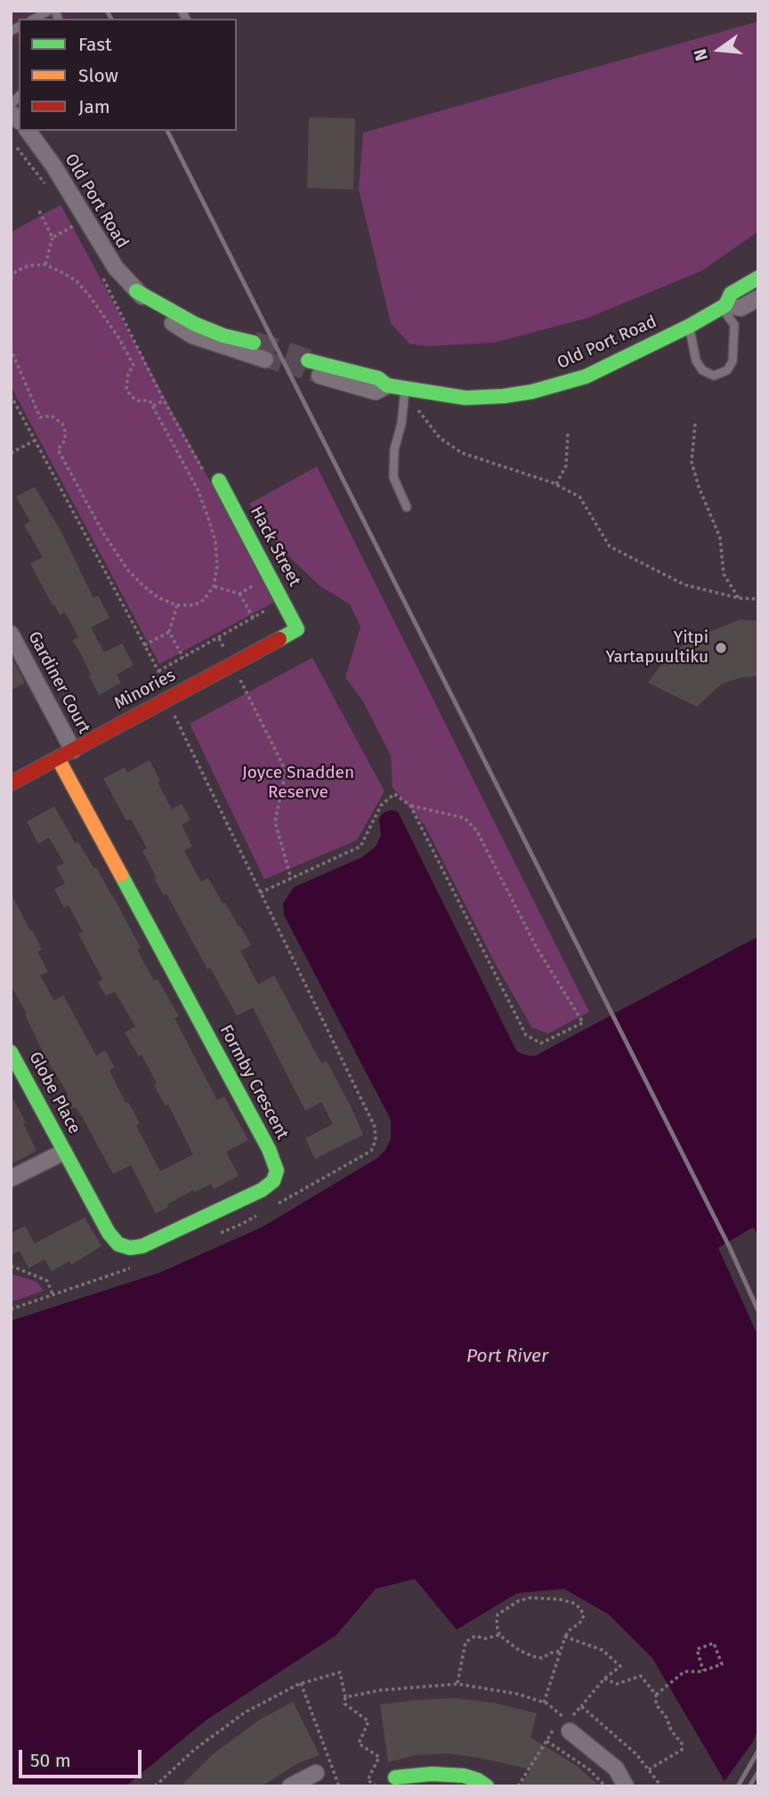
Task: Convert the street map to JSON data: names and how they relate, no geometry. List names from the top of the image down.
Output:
{
  "streets": {
    "street": [
      "Old Port Road",
      "Hack Street",
      "Gardiner Court",
      "Minories",
      "Formby Crescent",
      "Globe Place"
    ]
  },
  "crossings": [
    ["Hack Street", "Minories"],
    ["Gardiner Court", "Minories"],
    ["Minories", "Formby Crescent"],
    ["Formby Crescent", "Globe Place"]
  ],
  "water": ["Port River"],
  "parks": ["Joyce Snadden Reserve"],
  "places": ["Yitpi Yartapuultiku"],
  "legend": ["Fast", "Slow", "Jam"],
  "scale_bar": "50 m",
  "north": "left"
}
